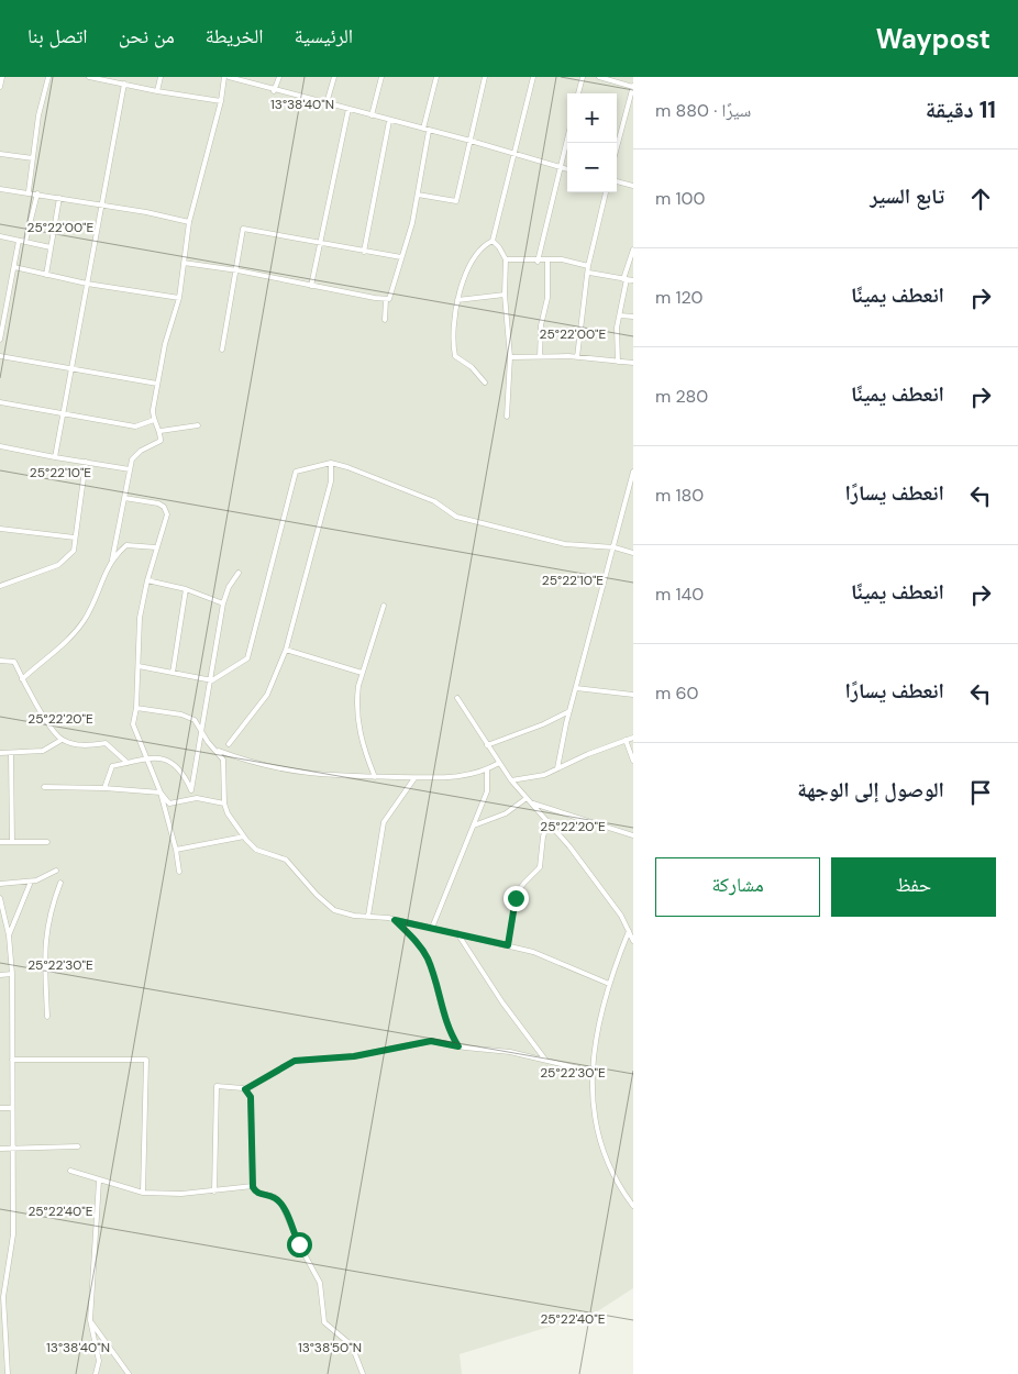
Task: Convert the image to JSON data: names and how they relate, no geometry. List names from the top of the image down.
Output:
{
  "page": {
    "header": "Waypost",
    "nav": [
      "الرئيسية",
      "الخريطة",
      "من نحن",
      "اتصل بنا"
    ],
    "heading": ["11 دقيقة", "سيرًا · 880 m"],
    "map_buttons": ["+", "−"],
    "list": [
      ["تابع السير", "100 m"],
      ["انعطف يمينًا", "120 m"],
      ["انعطف يمينًا", "280 m"],
      ["انعطف يسارًا", "180 m"],
      ["انعطف يمينًا", "140 m"],
      ["انعطف يسارًا", "60 m"],
      "الوصول إلى الوجهة"
    ],
    "buttons": ["حفظ", "مشاركة"]
  },
  "coordinates": [
    "13°38'40\"N",
    "25°22'00\"E",
    "25°22'10\"E",
    "25°22'20\"E",
    "25°22'30\"E",
    "25°22'40\"E",
    "13°38'50\"N"
  ]
}
